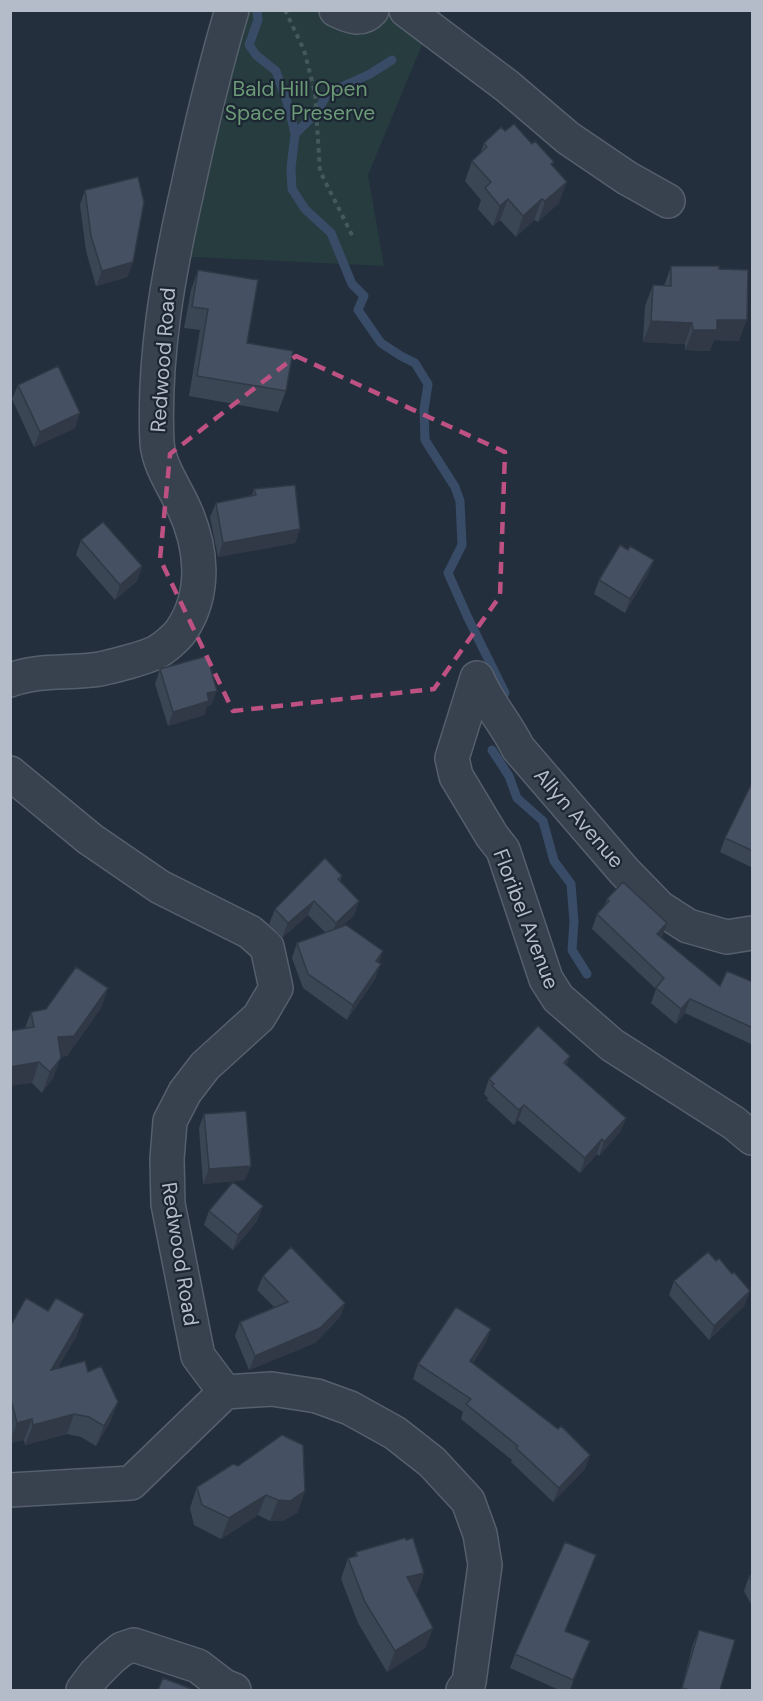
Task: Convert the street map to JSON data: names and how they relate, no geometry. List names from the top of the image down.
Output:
{
  "streets": {
    "street": ["Redwood Road", "Allyn Avenue", "Floribel Avenue"]
  },
  "crossings": [
    ["Allyn Avenue", "Floribel Avenue"]
  ],
  "parks": ["Bald Hill Open Space Preserve"]
}
